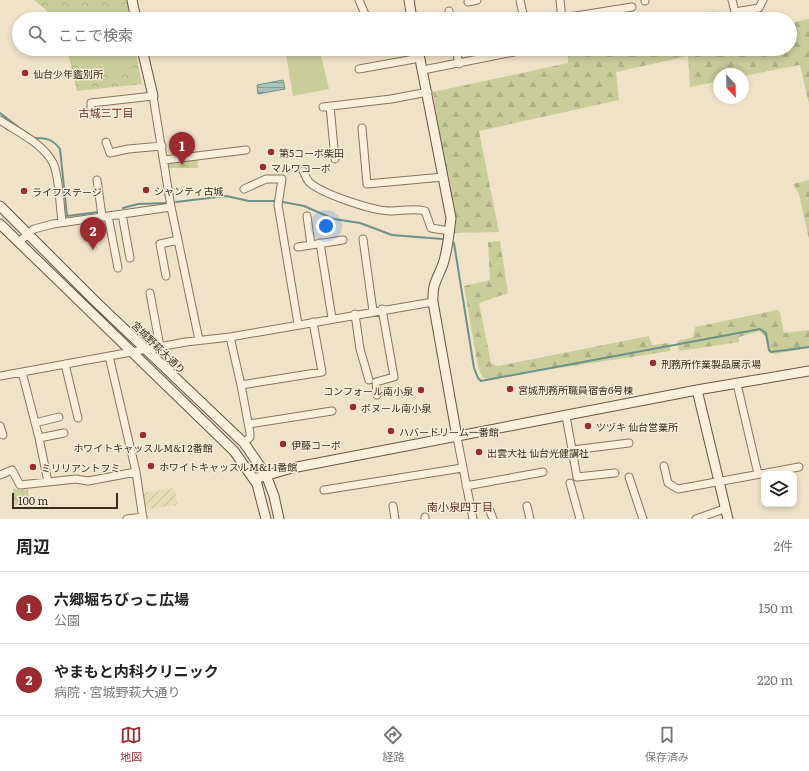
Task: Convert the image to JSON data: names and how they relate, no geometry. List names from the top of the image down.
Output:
{
  "streets": {
    "street": ["宮城野萩大通り"]
  },
  "districts": ["古城三丁目", "南小泉四丁目"],
  "places": [
    "仙台少年鑑別所",
    "第5コーポ柴田",
    "マルワコーポ",
    "シャンティ古城",
    "ライフステージ",
    "刑務所作業製品展示場",
    "宮城刑務所職員宿舎6号棟",
    "コンフォール南小泉",
    "ボヌール南小泉",
    "ツヅキ 仙台営業所",
    "ハバードリーム一番館",
    "ホワイトキャッスルM&I 2番館",
    "伊藤コーポ",
    "出雲大社 仙台光健講社",
    "ホワイトキャッスルM&I 1番館",
    "ミリリアントフミ"
  ],
  "scale_bar": "100 m",
  "north": "bottom",
  "page": {
    "search": "ここで検索",
    "pins": ["1", "2"],
    "scale": "100 m",
    "heading": ["周辺", "2件"],
    "list": [
      {
        "mark": "1",
        "name": "六郷堀ちびっこ広場",
        "note": "公園",
        "value": "150 m"
      },
      {
        "mark": "2",
        "name": "やまもと内科クリニック",
        "note": "病院 · 宮城野萩大通り",
        "value": "220 m"
      }
    ],
    "nav": ["地図", "経路", "保存済み"]
  }
}
